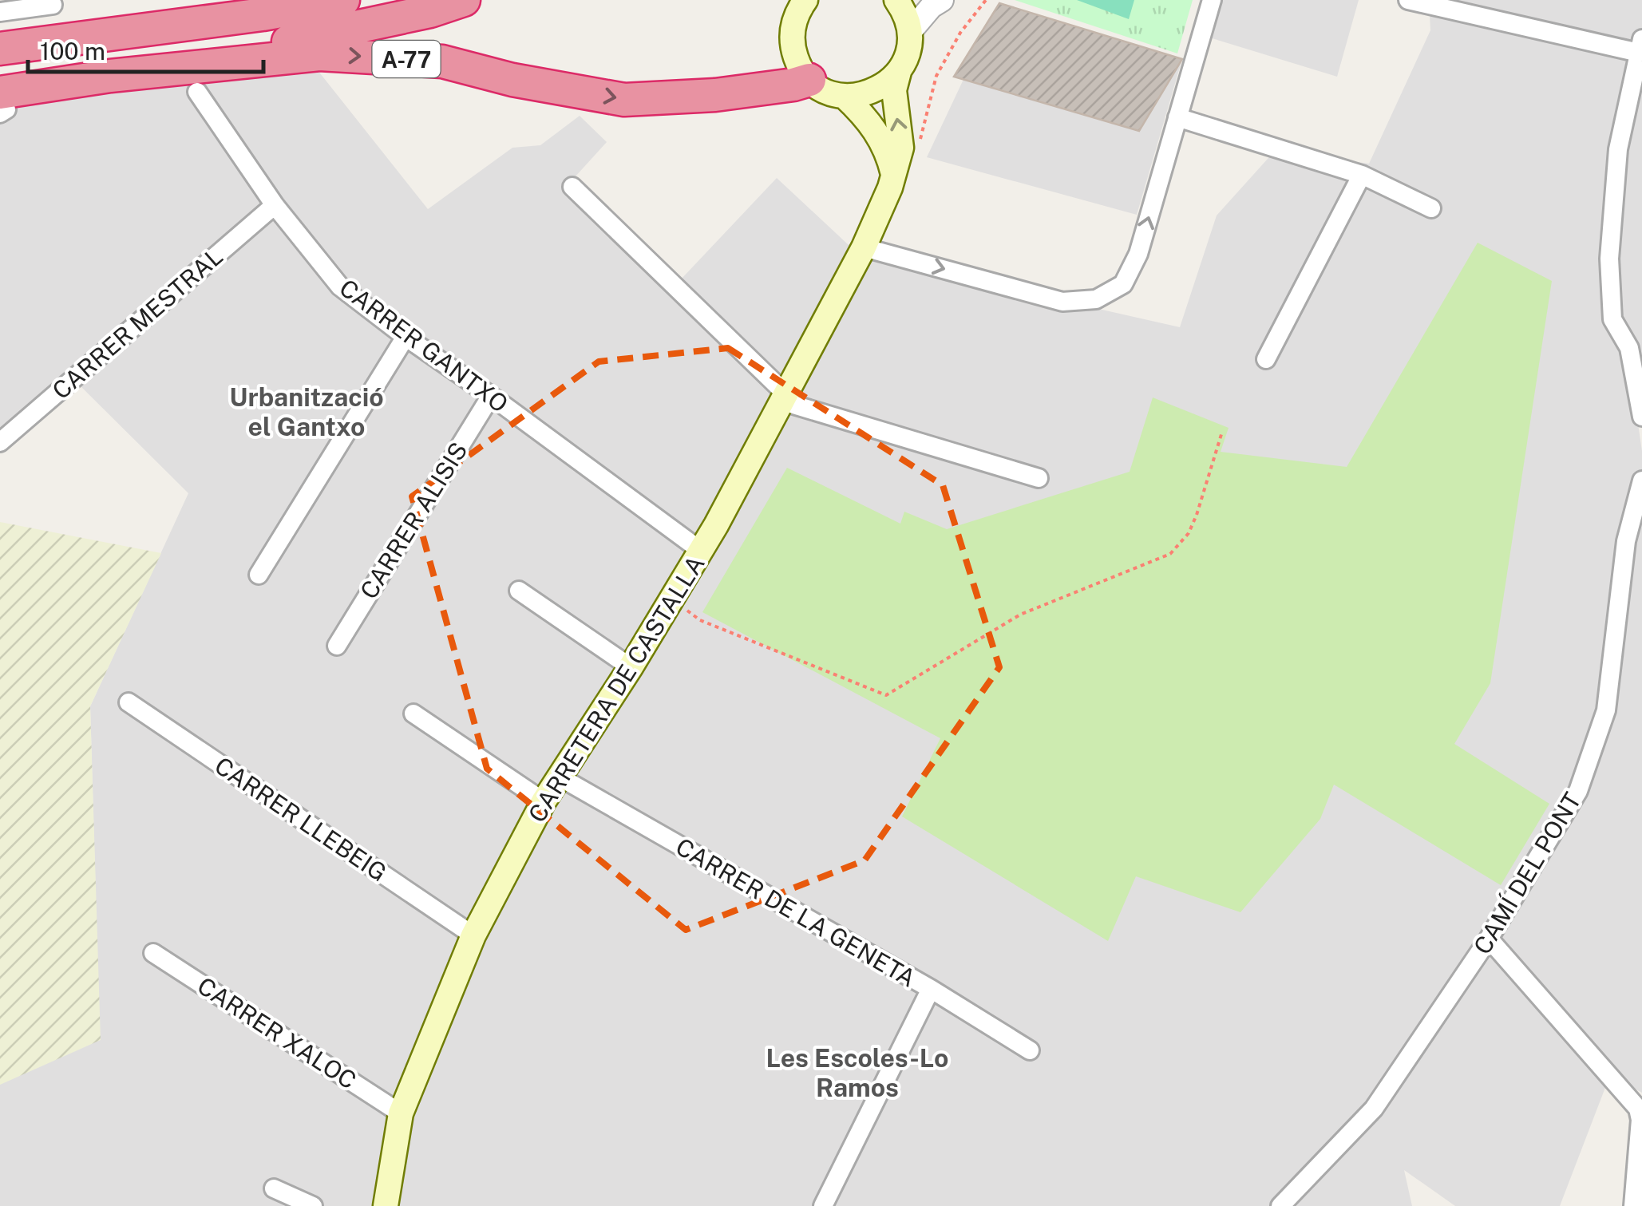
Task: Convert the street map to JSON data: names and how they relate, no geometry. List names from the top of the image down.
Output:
{
  "streets": {
    "highway": ["A-77"],
    "main road": ["CARRETERA DE CASTALLA"],
    "street": [
      "CARRER MESTRAL",
      "CARRER GANTXO",
      "CARRER ALISIS",
      "CARRER LLEBEIG",
      "CAMÍ DEL PONT",
      "CARRER DE LA GENETA",
      "CARRER XALOC"
    ]
  },
  "crossings": [
    ["CARRER MESTRAL", "CARRER GANTXO"],
    ["CARRER GANTXO", "CARRER ALISIS"],
    ["CARRER GANTXO", "CARRETERA DE CASTALLA"],
    ["CARRETERA DE CASTALLA", "CARRER LLEBEIG"],
    ["CARRETERA DE CASTALLA", "CARRER DE LA GENETA"],
    ["CARRETERA DE CASTALLA", "CARRER XALOC"]
  ],
  "districts": ["Urbanització el Gantxo", "Les Escoles-Lo Ramos"],
  "scale_bar": "100 m"
}
